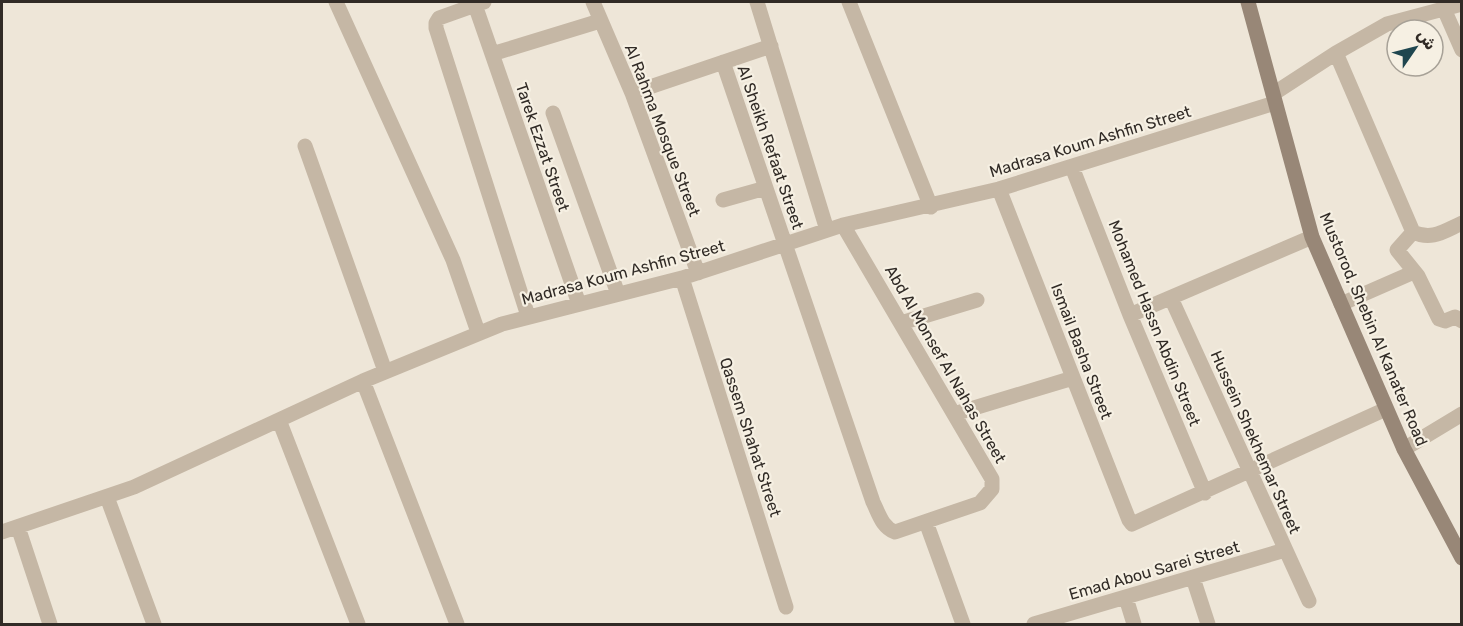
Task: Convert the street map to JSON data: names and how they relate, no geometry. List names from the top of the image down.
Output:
{
  "streets": {
    "main road": ["Mustorod, Shebin Al Kanater Road"],
    "street": [
      "Al Rahma Mosque Street",
      "Madrasa Koum Ashfin Street",
      "Tarek Ezzat Street",
      "Al Sheikh Refaat Street",
      "Mohamed Hassn Abdin Street",
      "Ismail Basha Street",
      "Abd Al Monsef Al Nahas Street",
      "Qassem Shahat Street",
      "Hussein Shekhemar Street",
      "Emad Abou Sarei Street"
    ]
  },
  "crossings": [
    ["Al Rahma Mosque Street", "Madrasa Koum Ashfin Street"],
    ["Madrasa Koum Ashfin Street", "Tarek Ezzat Street"],
    ["Madrasa Koum Ashfin Street", "Al Sheikh Refaat Street"],
    ["Madrasa Koum Ashfin Street", "Mohamed Hassn Abdin Street"],
    ["Madrasa Koum Ashfin Street", "Mustorod, Shebin Al Kanater Road"],
    ["Madrasa Koum Ashfin Street", "Ismail Basha Street"],
    ["Madrasa Koum Ashfin Street", "Abd Al Monsef Al Nahas Street"],
    ["Madrasa Koum Ashfin Street", "Qassem Shahat Street"],
    ["Al Sheikh Refaat Street", "Abd Al Monsef Al Nahas Street"],
    ["Mohamed Hassn Abdin Street", "Ismail Basha Street"],
    ["Hussein Shekhemar Street", "Emad Abou Sarei Street"]
  ],
  "north": "top right"
}
